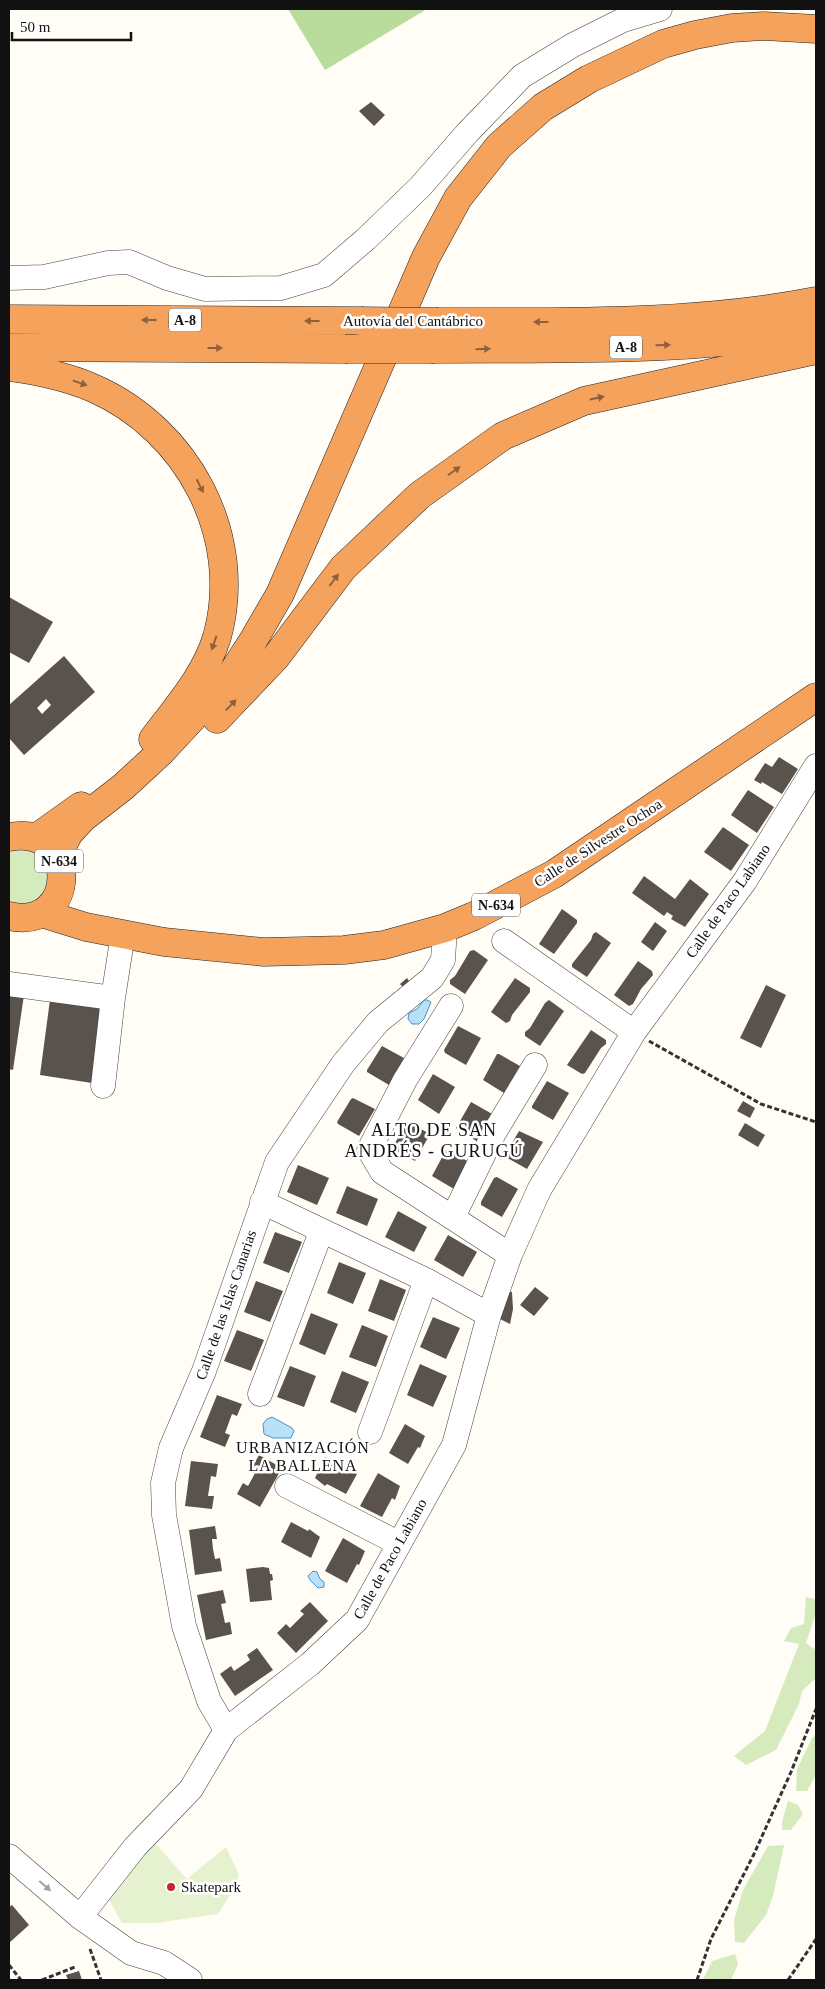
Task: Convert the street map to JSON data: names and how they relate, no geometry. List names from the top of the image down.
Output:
{
  "streets": {
    "highway": [
      "A-8",
      "Autovía del Cantábrico",
      "Calle de Silvestre Ochoa",
      "N-634"
    ],
    "street": ["Calle de Paco Labiano", "Calle de las Islas Canarias"]
  },
  "crossings": [
    ["Calle de Silvestre Ochoa", "N-634"],
    ["Calle de Silvestre Ochoa", "Calle de las Islas Canarias"],
    ["Calle de Paco Labiano", "Calle de las Islas Canarias"]
  ],
  "districts": ["ALTO DE SAN ANDRÉS - GURUGÚ", "URBANIZACIÓN LA BALLENA"],
  "places": ["Skatepark"],
  "scale_bar": "50 m"
}
